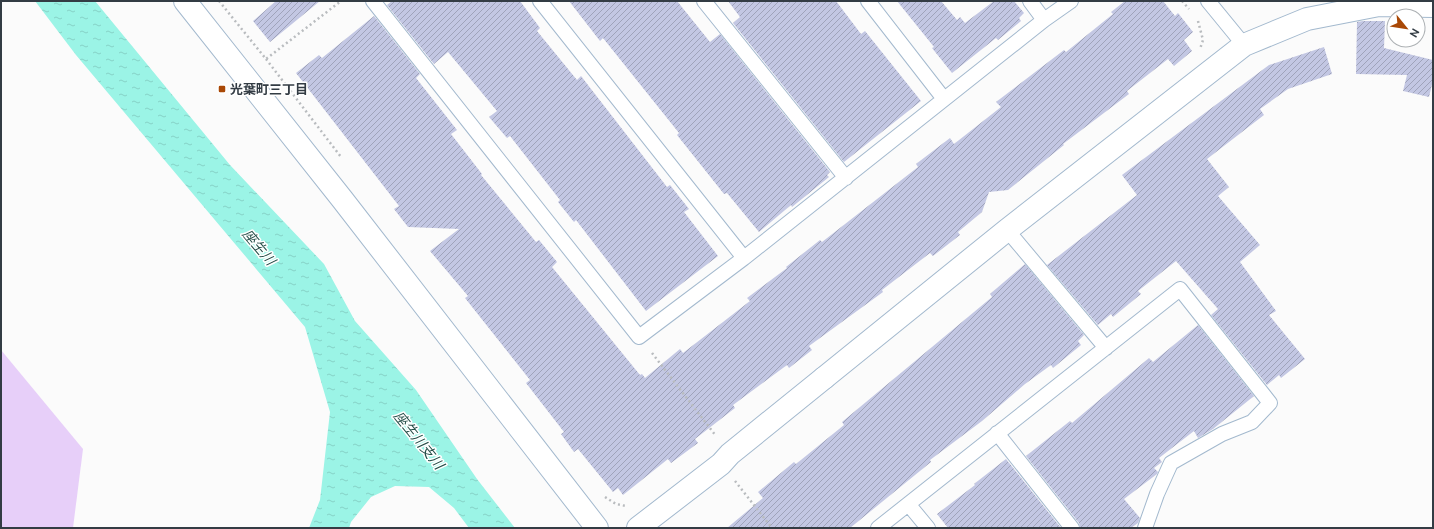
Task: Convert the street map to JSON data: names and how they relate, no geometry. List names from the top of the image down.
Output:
{
  "water": ["座生川", "座生川支川"],
  "places": {
    "transit": ["光葉町三丁目"]
  },
  "north": "bottom right"
}
